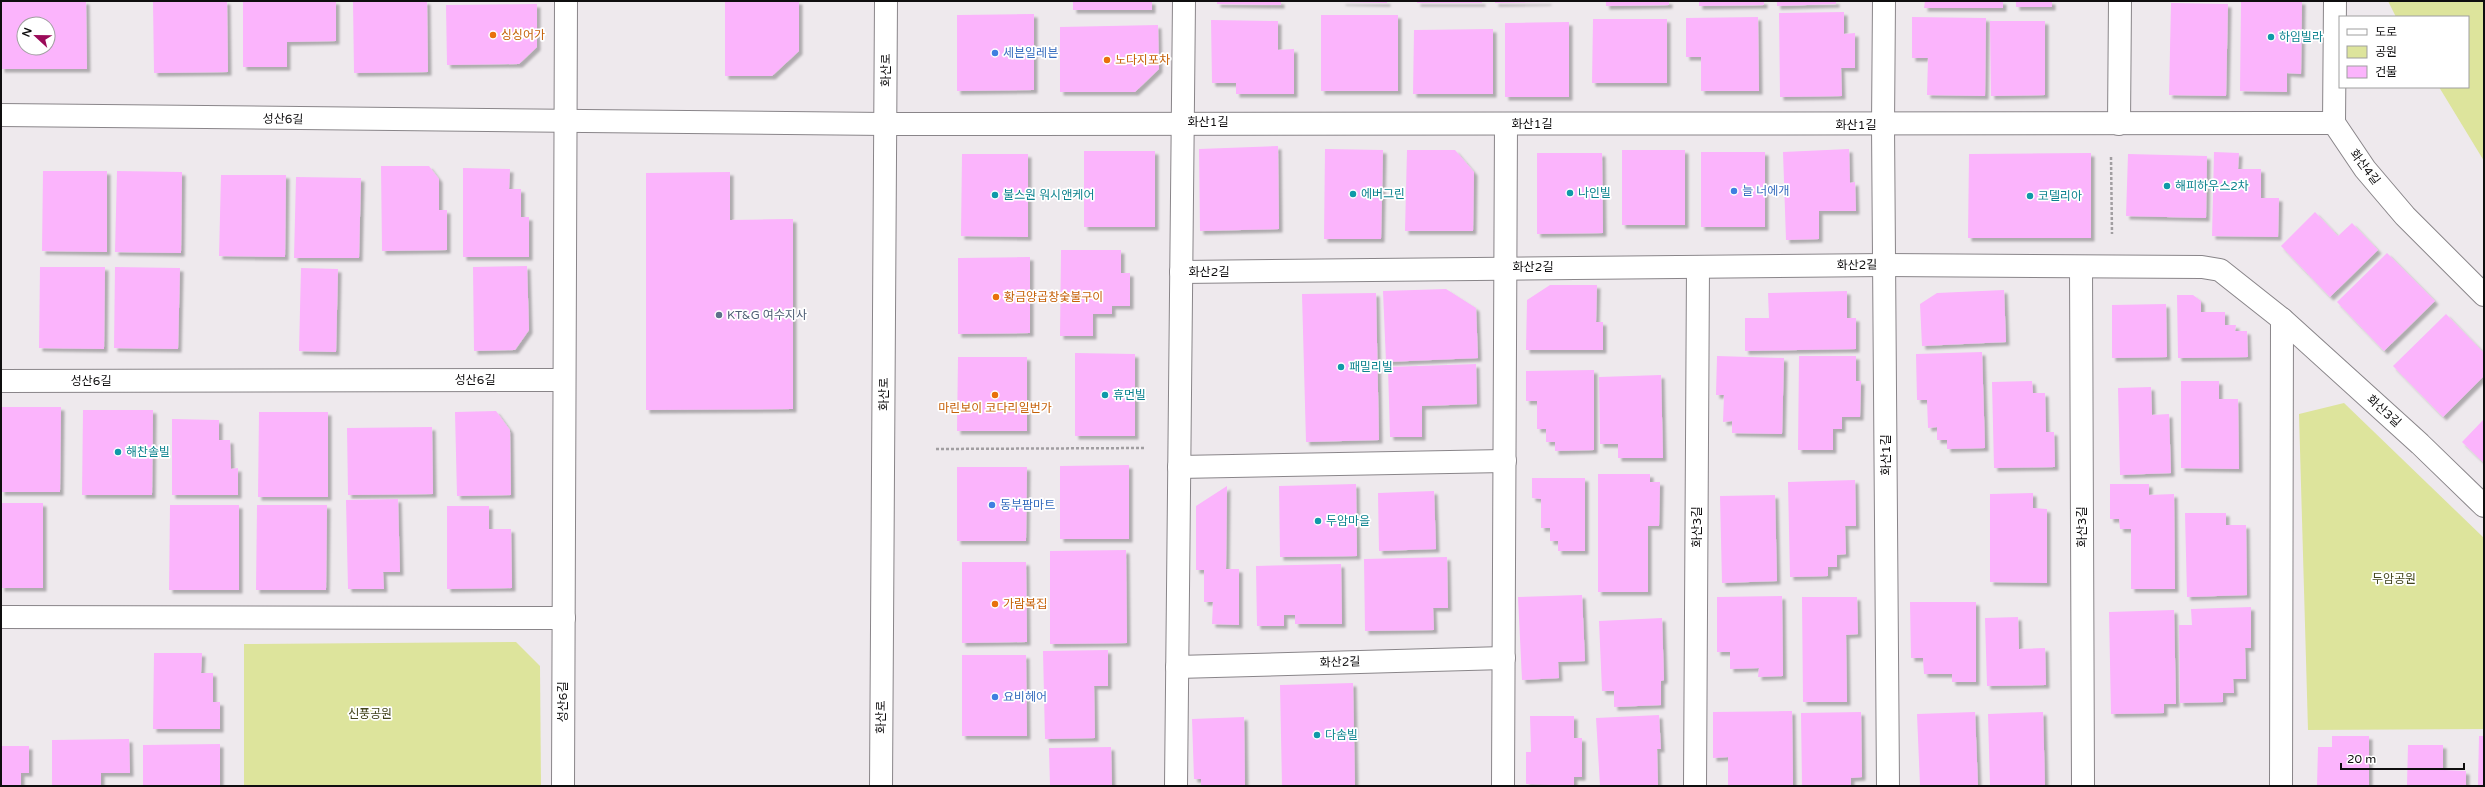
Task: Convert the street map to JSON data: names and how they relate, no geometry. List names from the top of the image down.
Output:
{
  "streets": {
    "street": [
      "화산로",
      "성산6길",
      "화산1길",
      "화산4길",
      "화산2길",
      "화산3길"
    ]
  },
  "crossings": [
    ["화산로", "화산1길"],
    ["성산6길", "화산1길"],
    ["화산1길", "화산2길"],
    ["화산1길", "화산3길"],
    ["화산2길", "화산3길"]
  ],
  "parks": ["두암공원", "신풍공원"],
  "places": [
    "싱싱어가",
    "하임빌라",
    "세븐일레븐",
    "노다지포차",
    "해피하우스2차",
    "늘 너에개",
    "나인빌",
    "에버그린",
    "불스원 워시앤케어",
    "코델리아",
    "황금양곱창숯불구이",
    "KT&G 여수지사",
    "패밀리빌",
    "마린보이 코다리일번가",
    "휴먼빌",
    "해찬솔빌",
    "동부팜마트",
    "두암마을",
    "가람복집",
    "요비헤어",
    "다솜빌"
  ],
  "legend": ["도로", "공원", "건물"],
  "scale_bar": "20 m",
  "north": "left"
}
